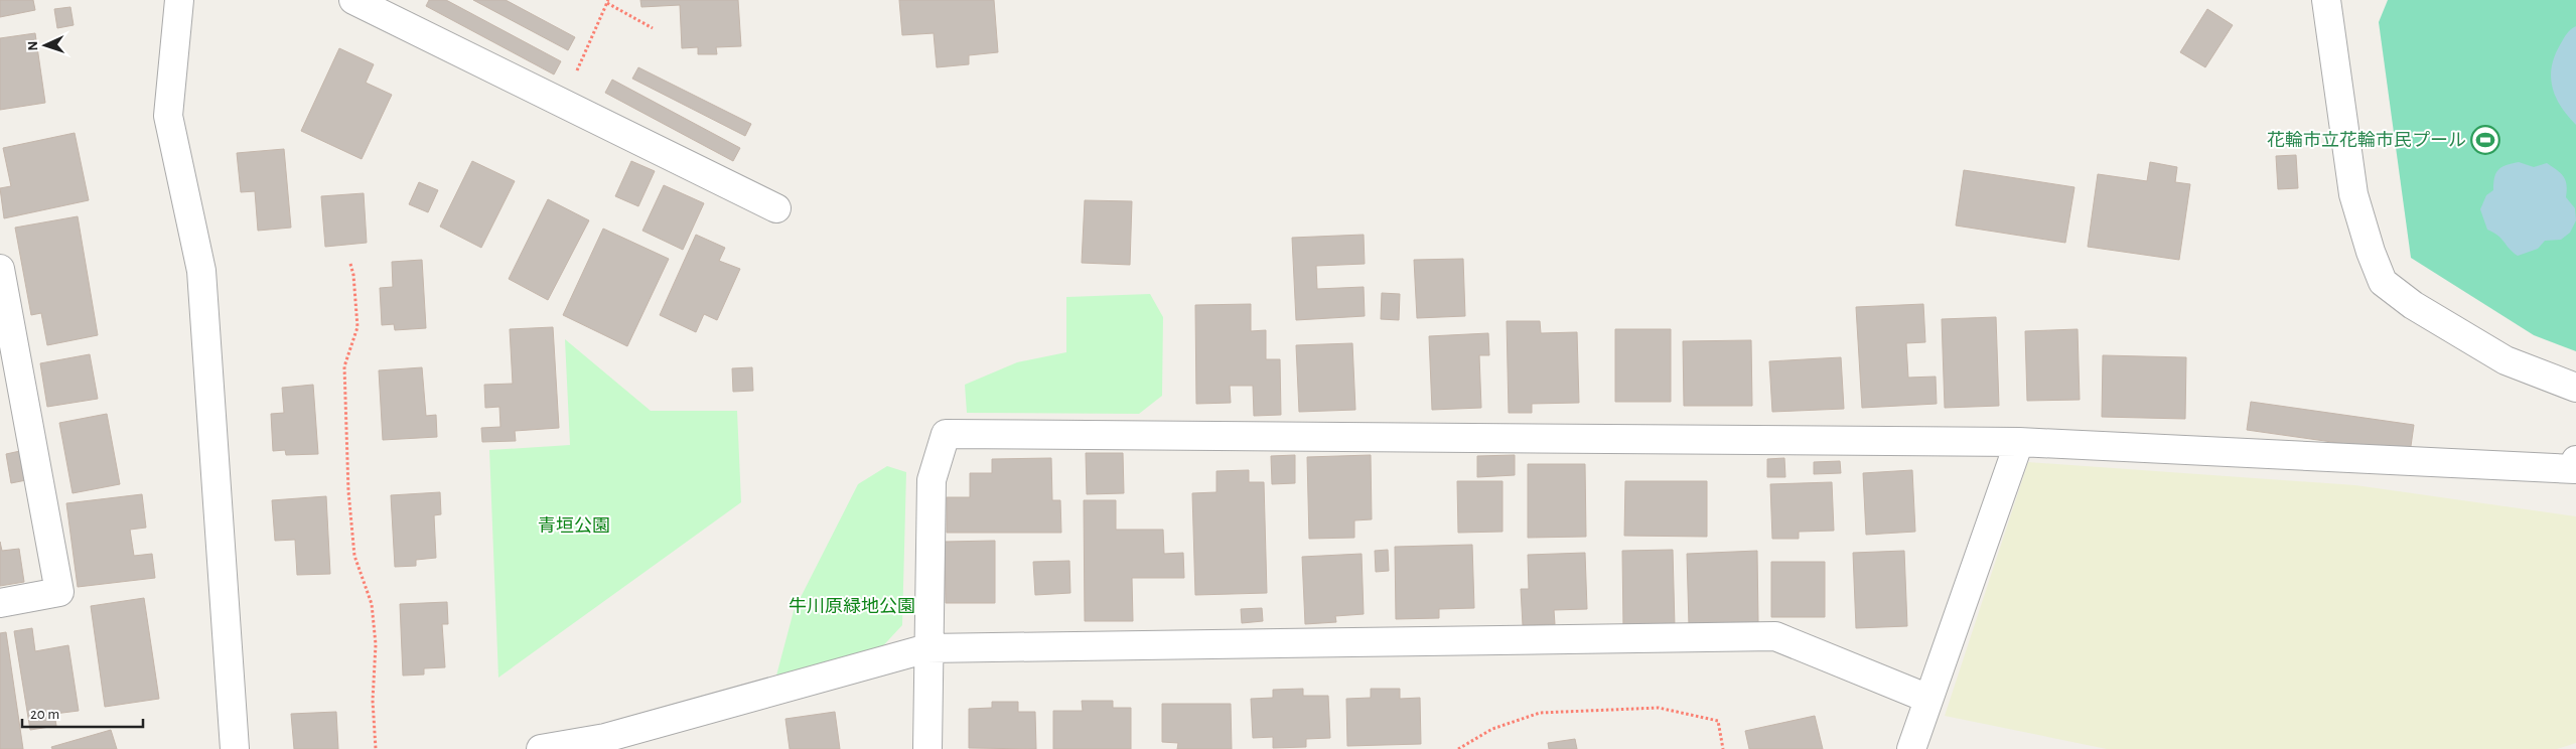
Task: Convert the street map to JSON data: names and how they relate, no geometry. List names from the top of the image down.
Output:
{
  "parks": ["青垣公園", "牛川原緑地公園"],
  "places": {
    "sports": ["花輪市立花輪市民プール"]
  },
  "scale_bar": "20 m",
  "north": "left"
}
